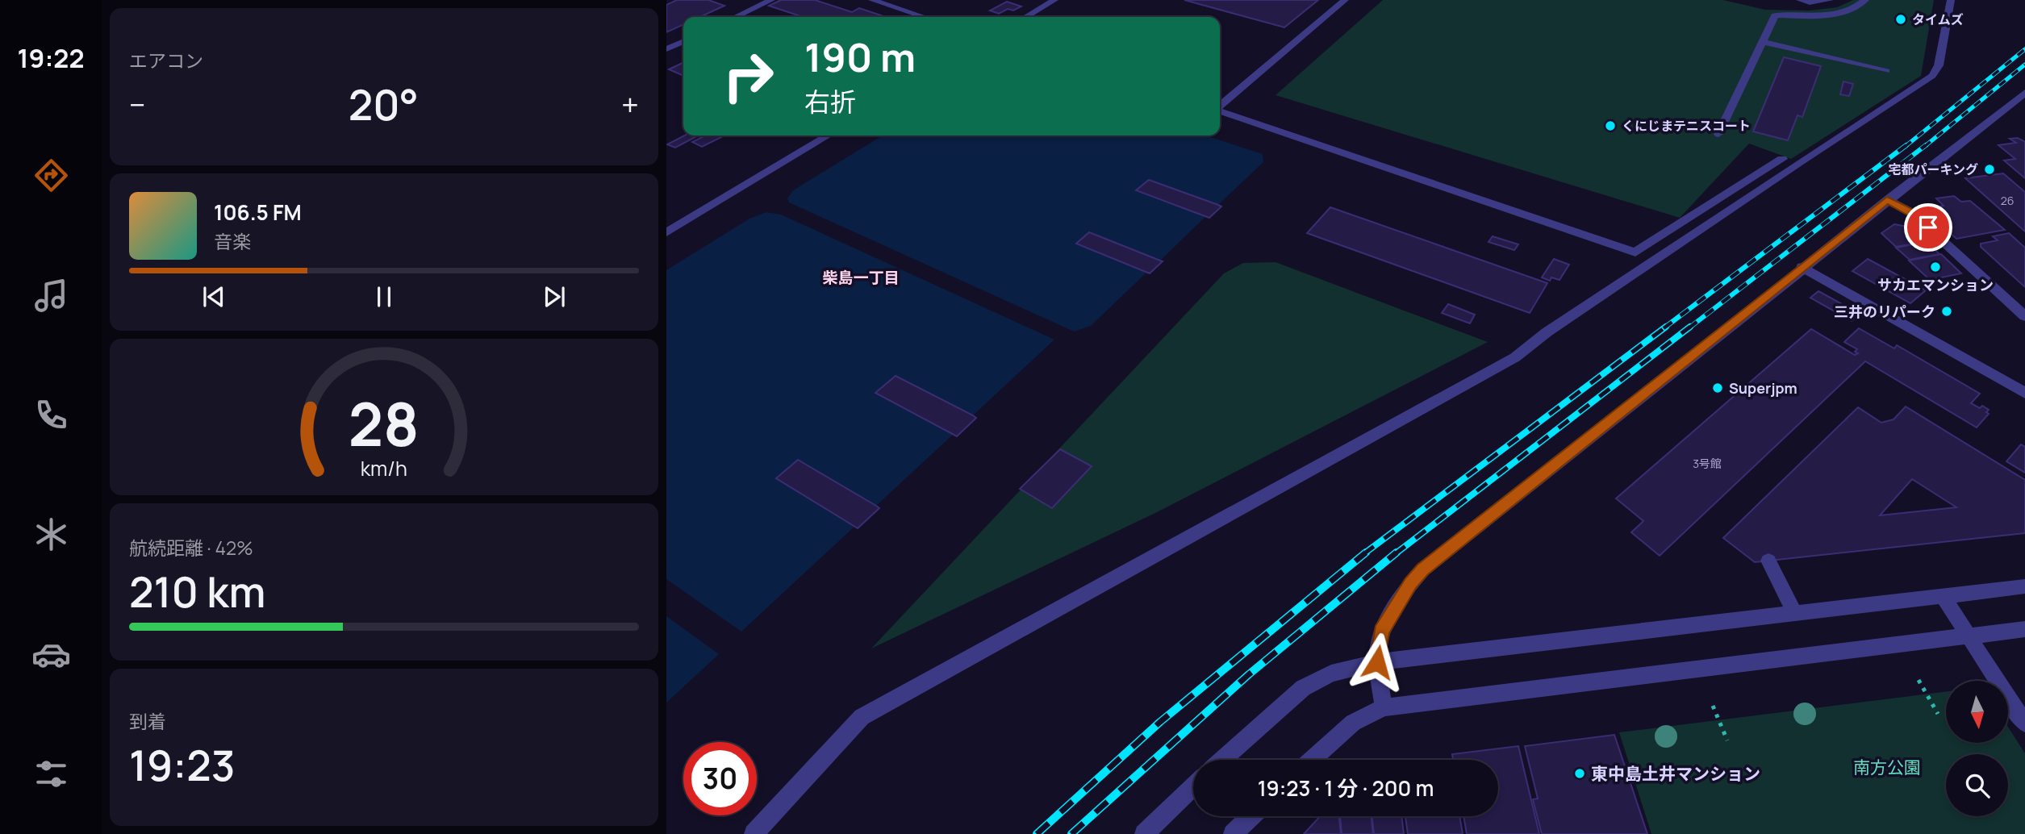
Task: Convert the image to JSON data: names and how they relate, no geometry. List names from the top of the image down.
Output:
{
  "districts": ["柴島一丁目"],
  "parks": ["南方公園"],
  "places": [
    "タイムズ",
    "くにじまテニスコート",
    "宅都パーキング",
    "サカエマンション",
    "三井のリパーク",
    "Superjpm",
    "東中島土井マンション"
  ],
  "house_numbers": ["26", "3号館"],
  "north": "bottom",
  "page": {
    "tabs": "19:22",
    "tile": [
      "エアコン",
      ["航続距離 · 42%", "210 km"],
      ["到着", "19:23"]
    ],
    "turn": ["190 m", "右折"],
    "heat": ["−", "20°", "+"],
    "song": ["106.5 FM", "音楽"],
    "limit": "30",
    "trip": "19:23 · 1 分 · 200 m",
    "gauge": ["28", "km/h"]
  }
}
